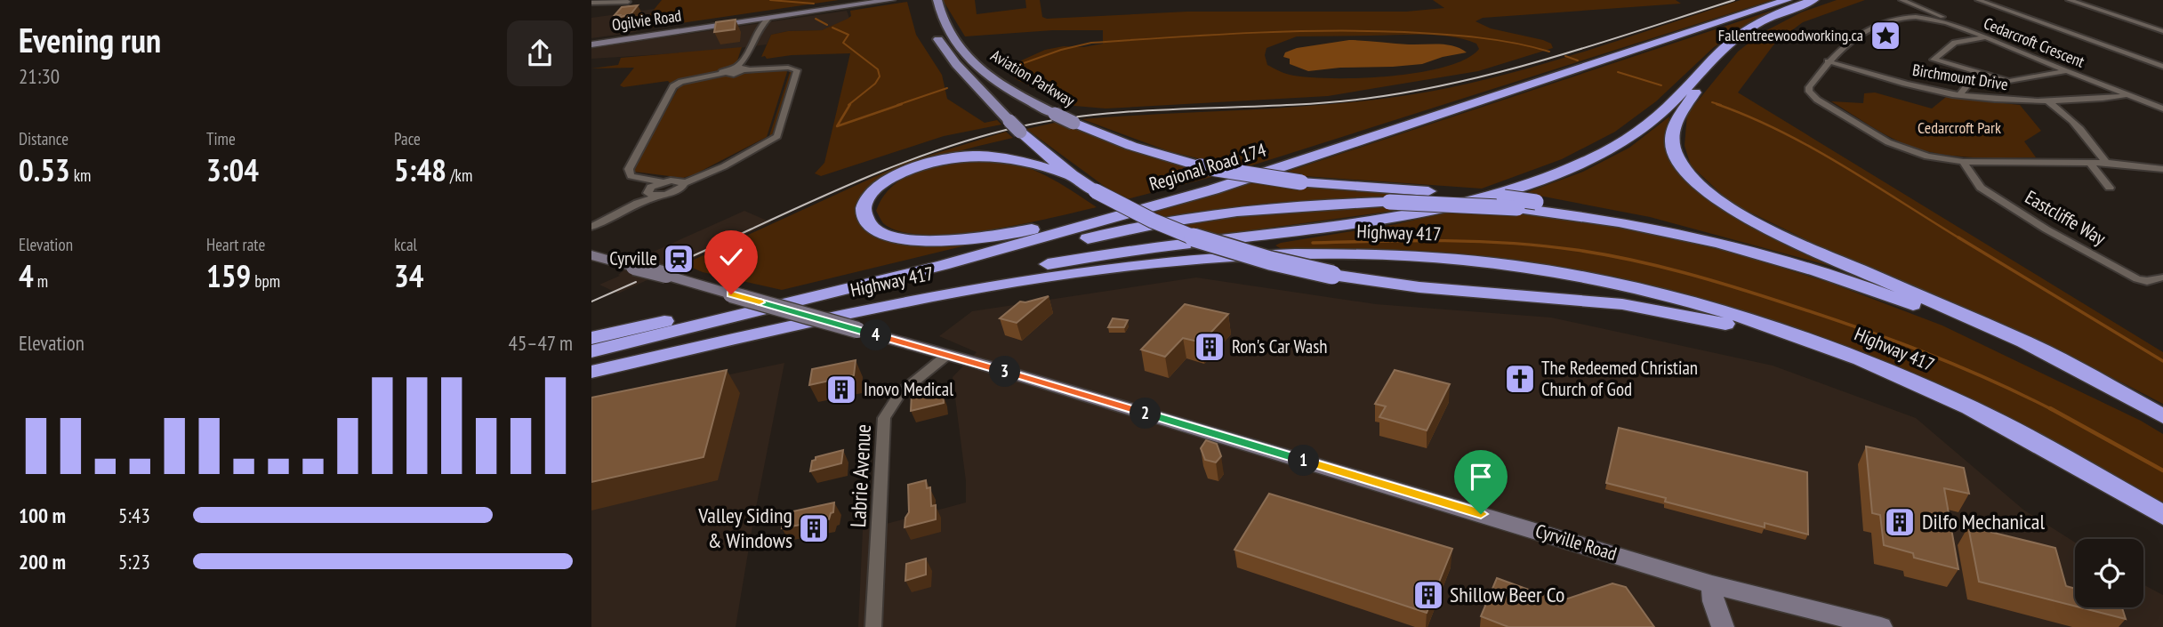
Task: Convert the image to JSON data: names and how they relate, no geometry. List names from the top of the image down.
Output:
{
  "streets": {
    "highway": ["Regional Road 174", "Highway 417"],
    "main road": ["Ogilvie Road", "Aviation Parkway", "Cyrville Road"],
    "street": [
      "Cedarcroft Crescent",
      "Birchmount Drive",
      "Eastcliffe Way",
      "Labrie Avenue"
    ]
  },
  "crossings": [
    ["Cedarcroft Crescent", "Birchmount Drive"],
    ["Cedarcroft Crescent", "Eastcliffe Way"],
    ["Regional Road 174", "Highway 417"],
    ["Labrie Avenue", "Cyrville Road"]
  ],
  "parks": ["Cedarcroft Park"],
  "places": {
    "place": ["Fallentreewoodworking.ca"],
    "station": ["Cyrville"],
    "building": [
      "Ron's Car Wash",
      "Inovo Medical",
      "Dilfo Mechanical",
      "Valley Siding & Windows",
      "Shillow Beer Co"
    ],
    "church": ["The Redeemed Christian Church of God"]
  },
  "page": {
    "heading": ["Evening run", "21:30"],
    "stats": [
      ["Distance", "0.53 km"],
      ["Time", "3:04"],
      ["Pace", "5:48 /km"],
      ["Elevation", "4 m"],
      ["Heart rate", "159 bpm"],
      ["kcal", "34"]
    ],
    "chart": ["Elevation", "45–47 m"],
    "pins": [
      "4",
      "3",
      "2",
      "1"
    ],
    "list": [
      {
        "name": "100 m",
        "note": "5:43"
      },
      {
        "name": "200 m",
        "note": "5:23"
      }
    ]
  }
}
